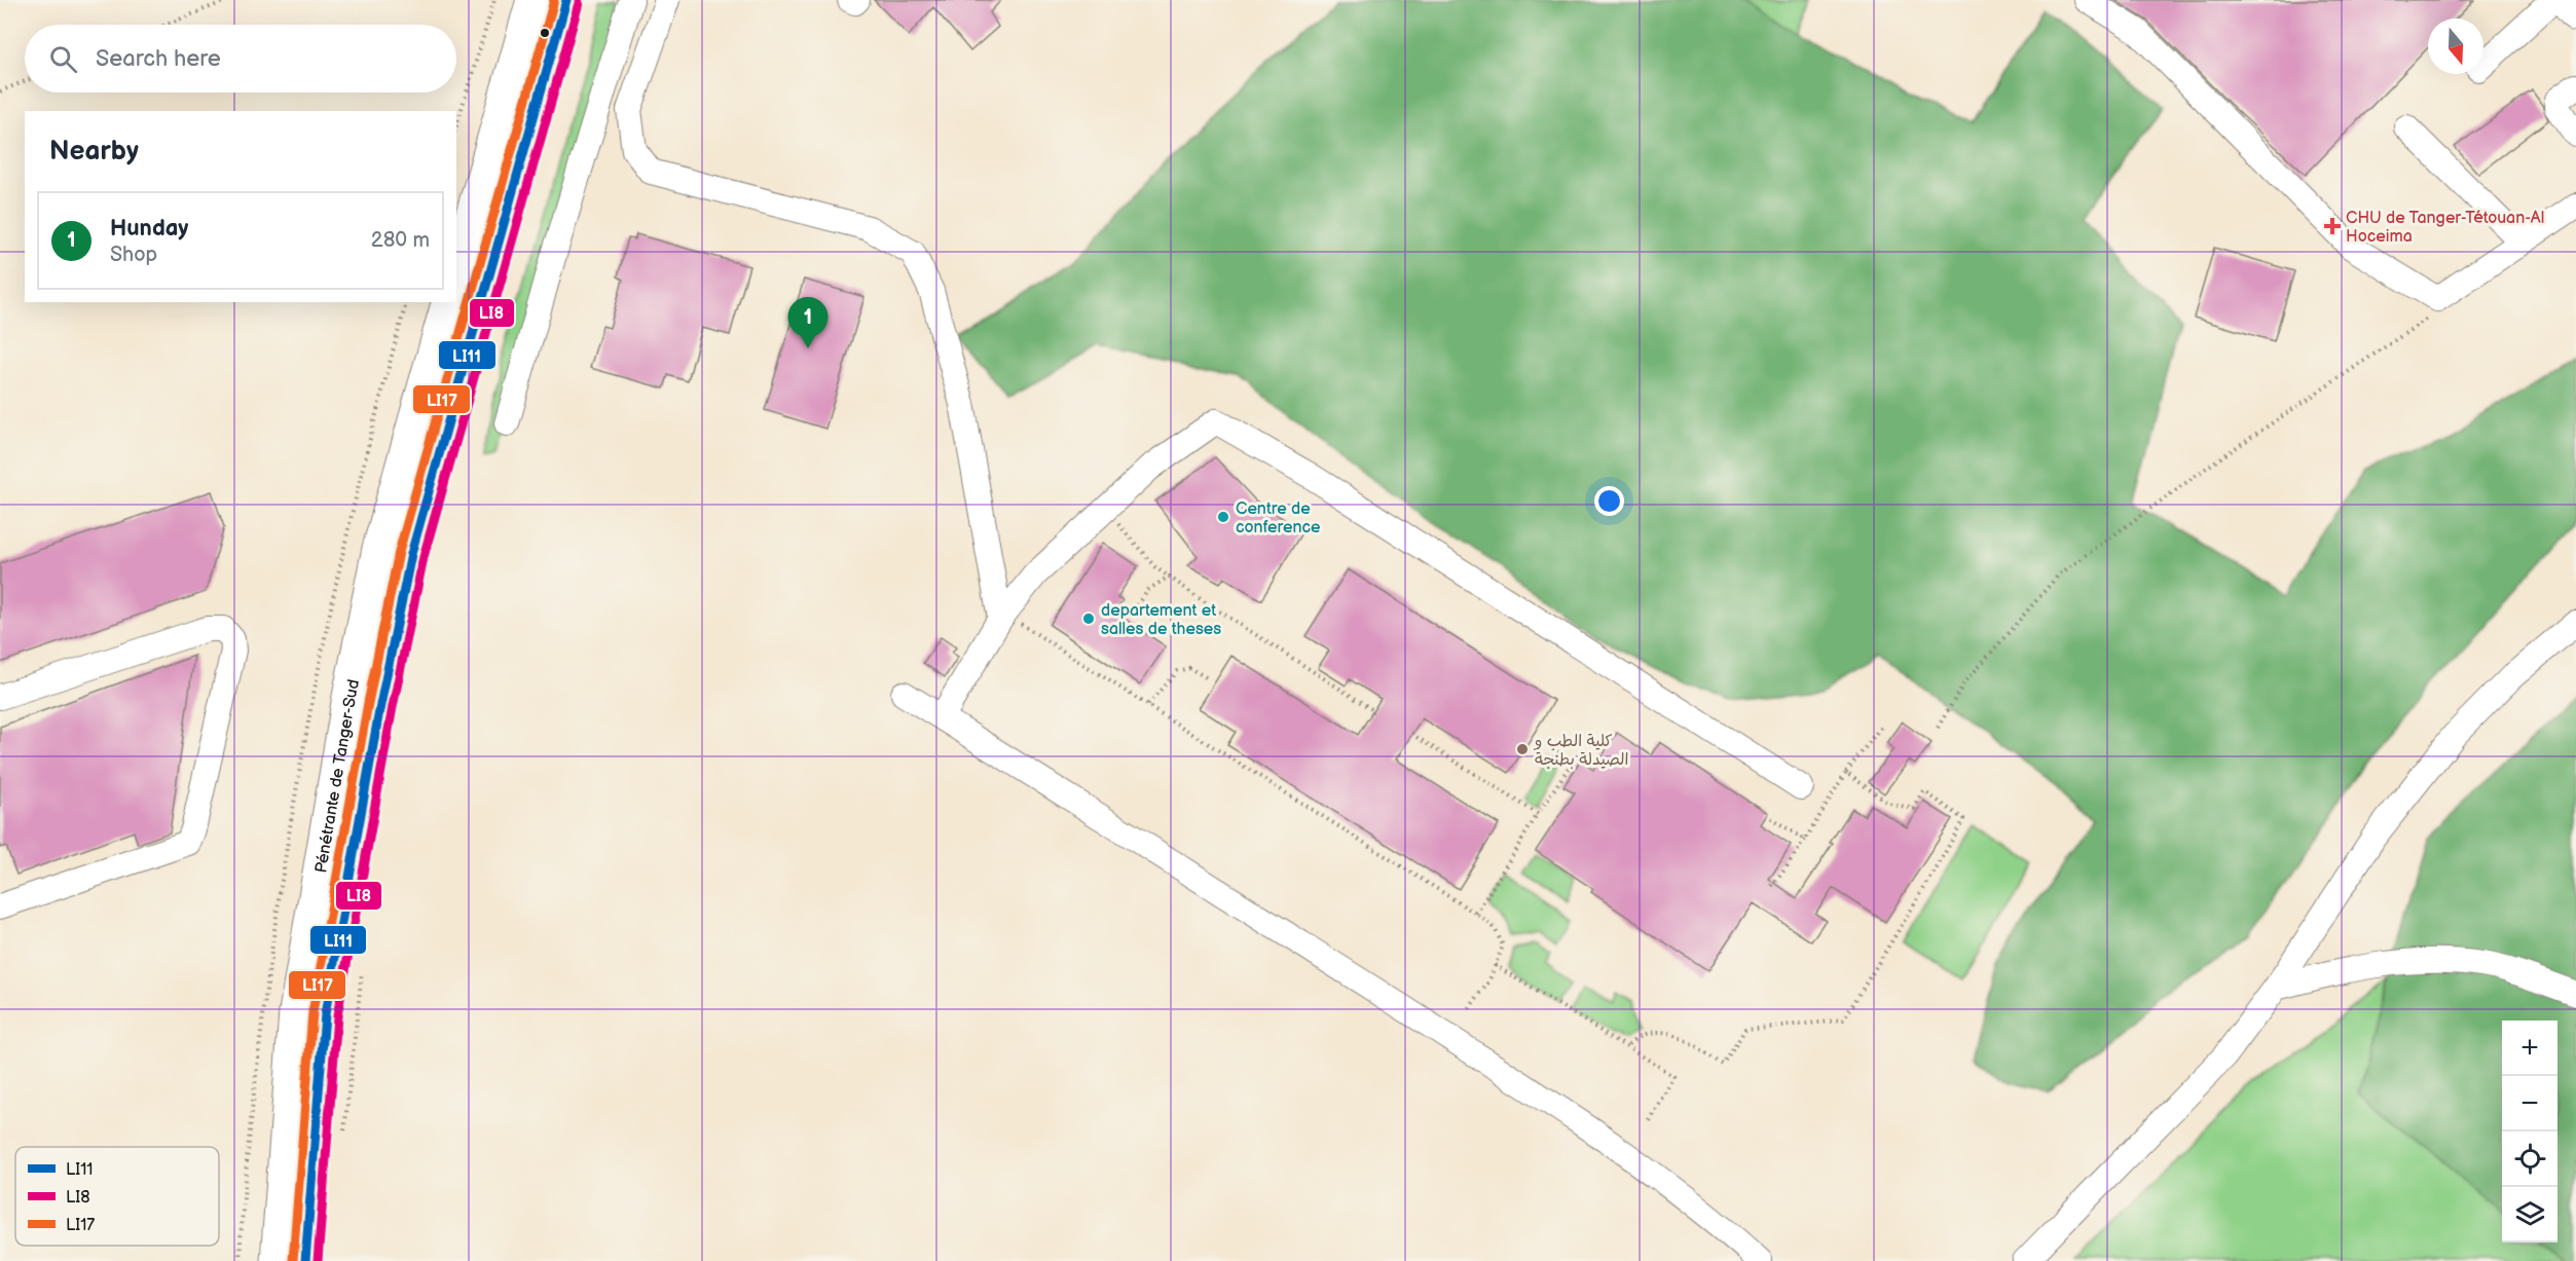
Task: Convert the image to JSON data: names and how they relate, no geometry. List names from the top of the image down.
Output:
{
  "streets": {
    "highway": ["Pénétrante de Tanger-Sud"]
  },
  "places": {
    "health": ["CHU de Tanger-Tétouan-Al Hoceima"],
    "other": ["Centre de conference", "departement et salles de theses", "كلية الطب و الصيدلة بطنجة"]
  },
  "lines": ["transit line LI11", "transit line LI17", "transit line LI8"],
  "legend": ["LI11", "LI8", "LI17"],
  "north": "bottom",
  "page": {
    "search": "Search here",
    "heading": "Nearby",
    "list": [
      {
        "mark": "1",
        "name": "Hunday",
        "note": "Shop",
        "value": "280 m"
      }
    ],
    "pins": "1",
    "map_buttons": ["+", "−"]
  }
}
